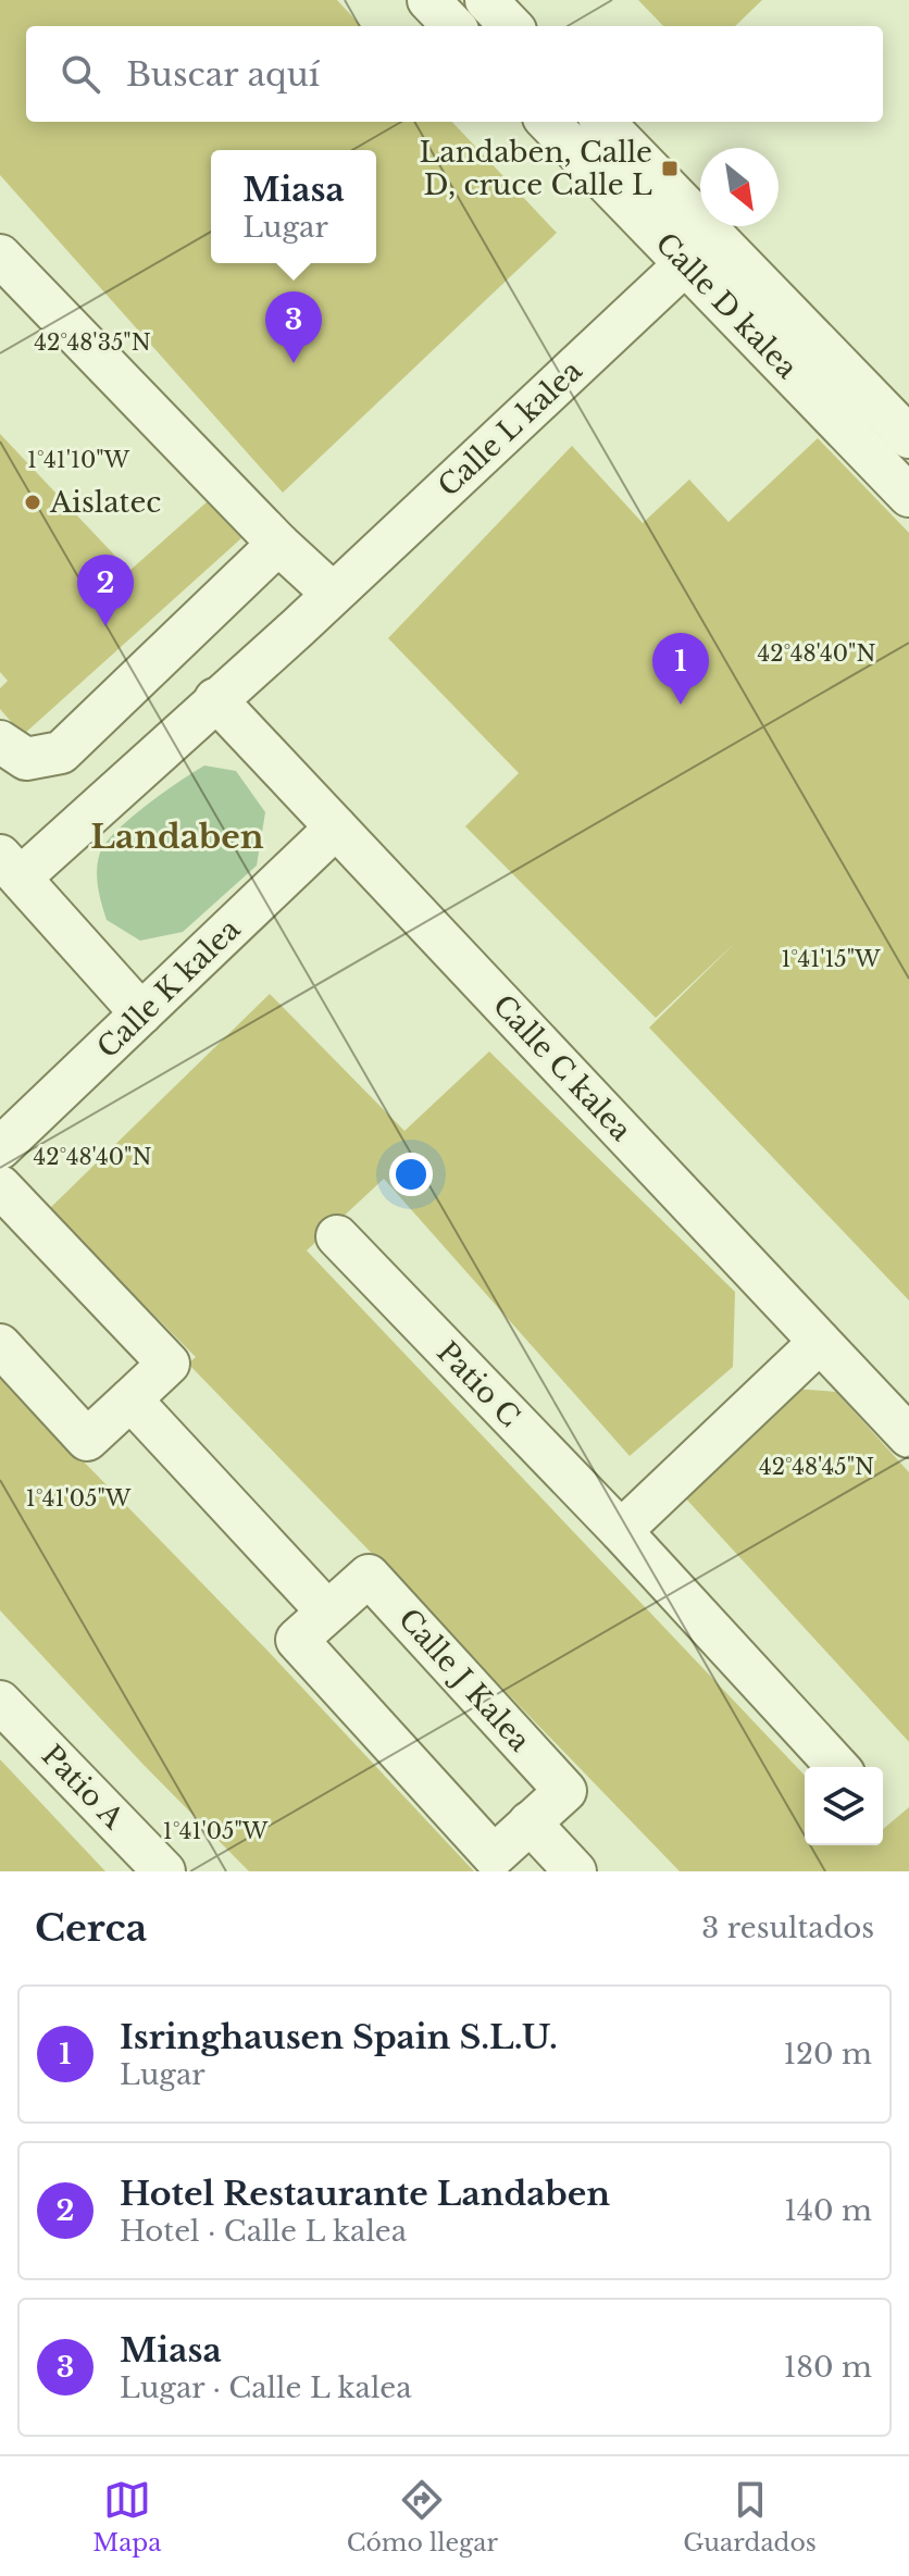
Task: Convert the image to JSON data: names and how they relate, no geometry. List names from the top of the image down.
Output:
{
  "streets": {
    "street": [
      "Calle D kalea",
      "Calle L kalea",
      "Calle K kalea",
      "Calle C kalea",
      "Patio C",
      "Calle J Kalea",
      "Patio A"
    ]
  },
  "crossings": [
    ["Calle D kalea", "Calle L kalea"],
    ["Calle L kalea", "Calle C kalea"],
    ["Calle K kalea", "Calle C kalea"]
  ],
  "districts": ["Landaben"],
  "places": {
    "transit": ["Landaben, Calle D, cruce Calle L"],
    "other": ["Aislatec"]
  },
  "north": "bottom right",
  "page": {
    "search": "Buscar aquí",
    "popup": ["Miasa", "Lugar"],
    "pins": ["3", "2", "1"],
    "heading": ["Cerca", "3 resultados"],
    "list": [
      {
        "mark": "1",
        "name": "Isringhausen Spain S.L.U.",
        "note": "Lugar",
        "value": "120 m"
      },
      {
        "mark": "2",
        "name": "Hotel Restaurante Landaben",
        "note": "Hotel · Calle L kalea",
        "value": "140 m"
      },
      {
        "mark": "3",
        "name": "Miasa",
        "note": "Lugar · Calle L kalea",
        "value": "180 m"
      }
    ],
    "nav": ["Mapa", "Cómo llegar", "Guardados"]
  },
  "coordinates": [
    "42°48'35\"N",
    "1°41'10\"W",
    "42°48'40\"N",
    "1°41'15\"W",
    "42°48'45\"N",
    "1°41'05\"W"
  ]
}
